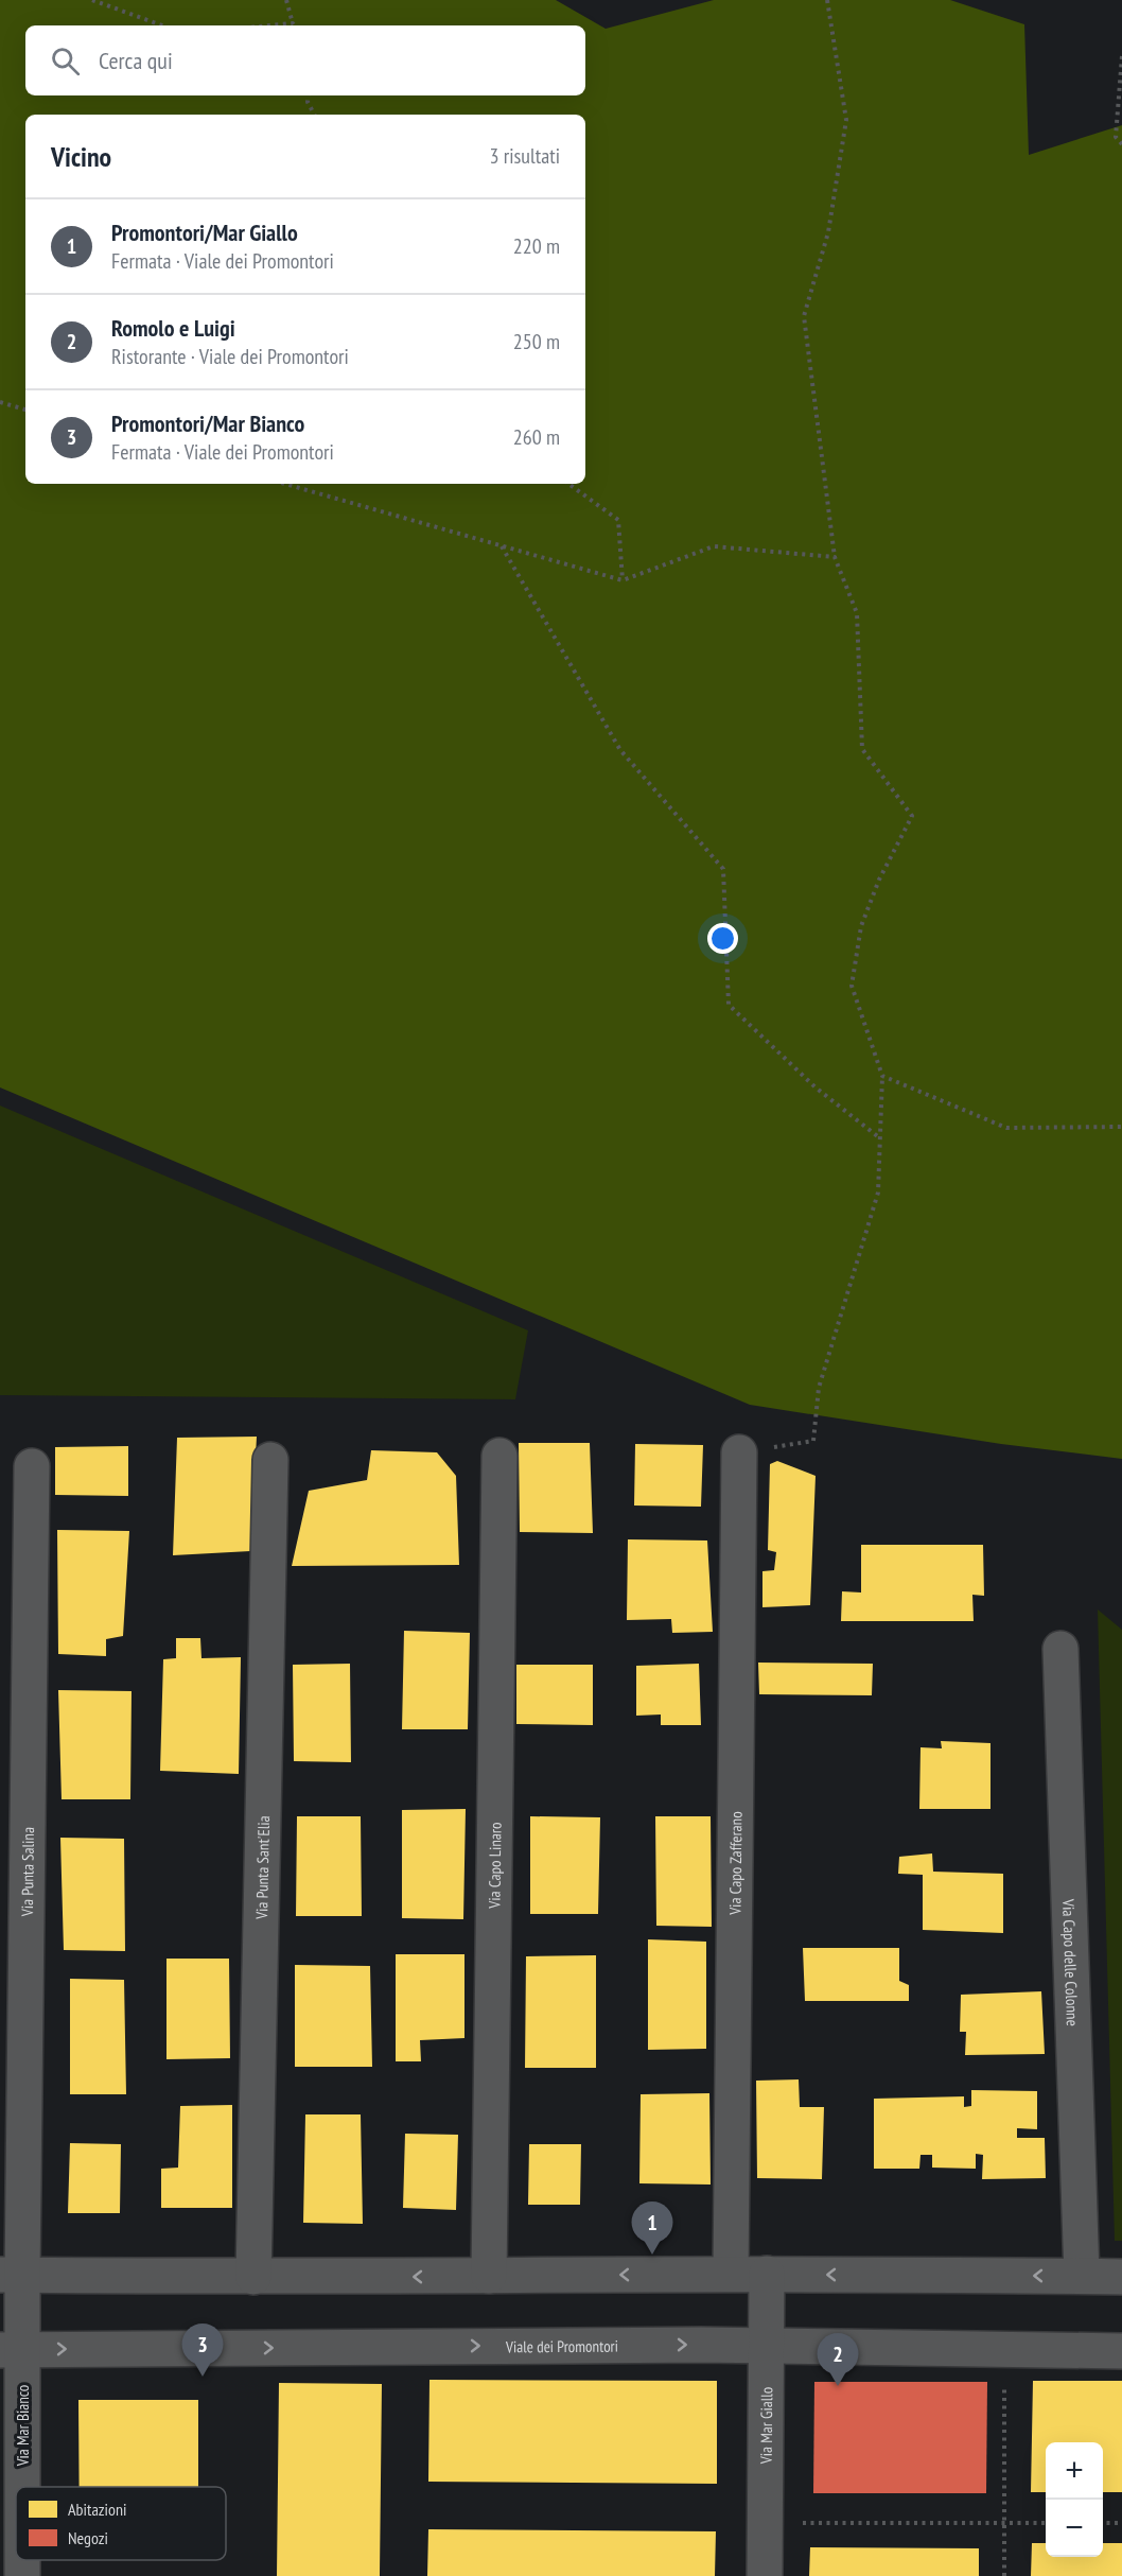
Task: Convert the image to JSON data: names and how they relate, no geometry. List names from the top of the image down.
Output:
{
  "streets": {
    "street": [
      "Via Capo Zafferano",
      "Via Capo Linaro",
      "Via Punta Sant'Elia",
      "Via Punta Salina",
      "Via Capo delle Colonne",
      "Viale dei Promontori",
      "Via Mar Bianco",
      "Via Mar Giallo"
    ]
  },
  "crossings": [
    ["Via Punta Salina", "Via Mar Bianco"],
    ["Viale dei Promontori", "Via Mar Bianco"],
    ["Viale dei Promontori", "Via Mar Giallo"]
  ],
  "legend": ["Abitazioni", "Negozi"],
  "page": {
    "search": "Cerca qui",
    "heading": ["Vicino", "3 risultati"],
    "list": [
      {
        "mark": "1",
        "name": "Promontori/Mar Giallo",
        "note": "Fermata · Viale dei Promontori",
        "value": "220 m"
      },
      {
        "mark": "2",
        "name": "Romolo e Luigi",
        "note": "Ristorante · Viale dei Promontori",
        "value": "250 m"
      },
      {
        "mark": "3",
        "name": "Promontori/Mar Bianco",
        "note": "Fermata · Viale dei Promontori",
        "value": "260 m"
      }
    ],
    "pins": ["1", "3", "2"],
    "map_buttons": ["+", "−"]
  }
}
